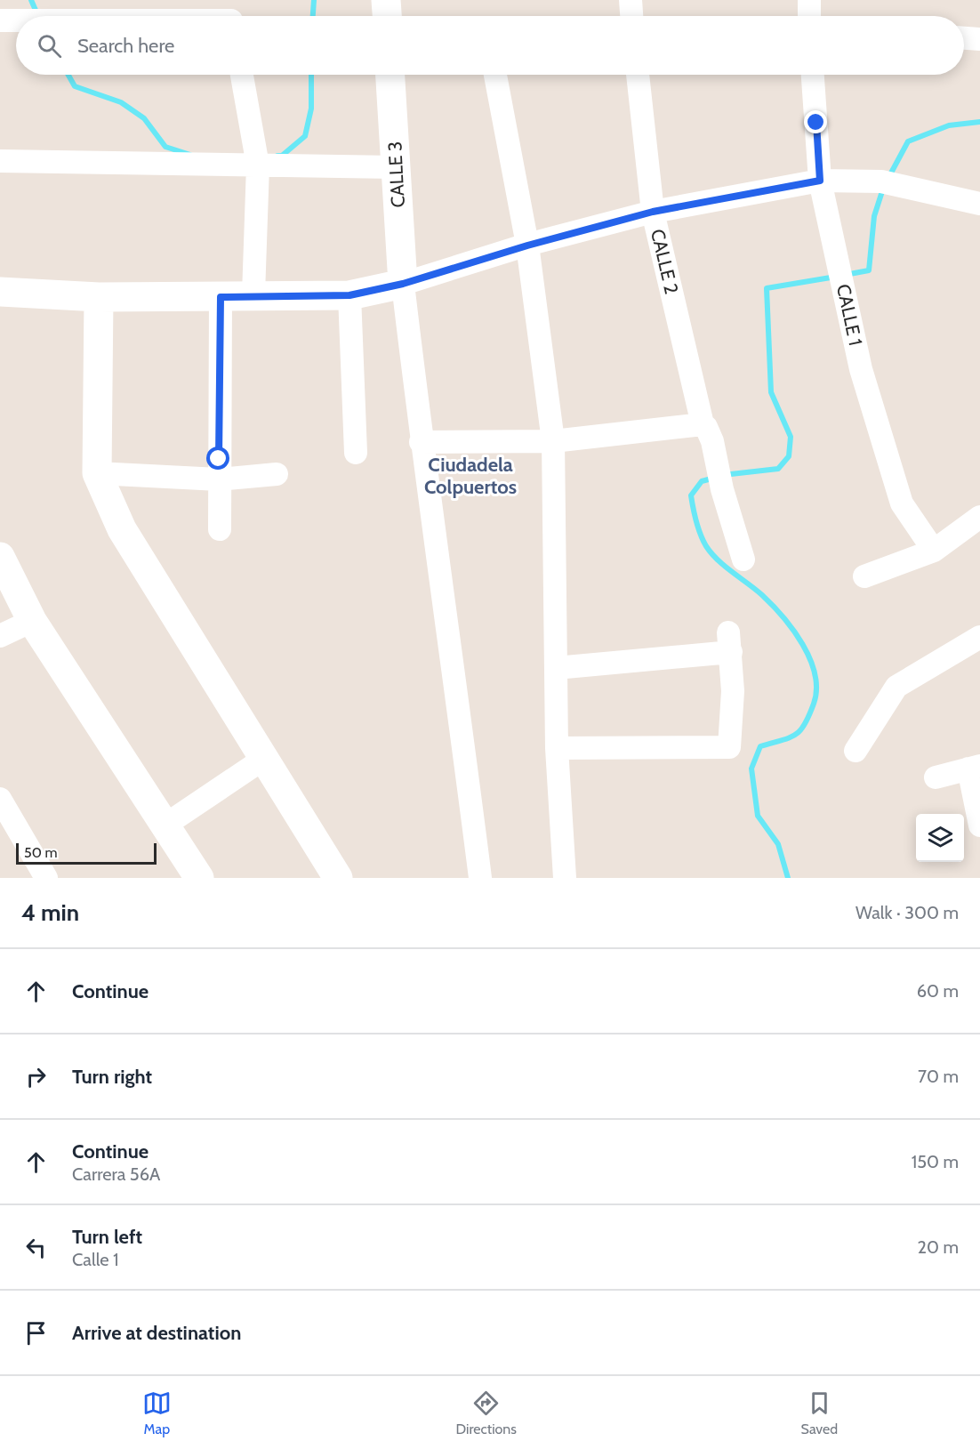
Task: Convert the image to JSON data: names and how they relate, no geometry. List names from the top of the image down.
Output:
{
  "streets": {
    "main road": ["CALLE 3"],
    "street": ["CALLE 2", "CALLE 1"]
  },
  "districts": ["Ciudadela Colpuertos"],
  "scale_bar": "50 m",
  "page": {
    "search": "Search here",
    "scale": "50 m",
    "heading": ["4 min", "Walk · 300 m"],
    "list": [
      ["Continue", "60 m"],
      ["Turn right", "70 m"],
      ["Continue", "Carrera 56A", "150 m"],
      ["Turn left", "Calle 1", "20 m"],
      "Arrive at destination"
    ],
    "nav": ["Map", "Directions", "Saved"]
  }
}
